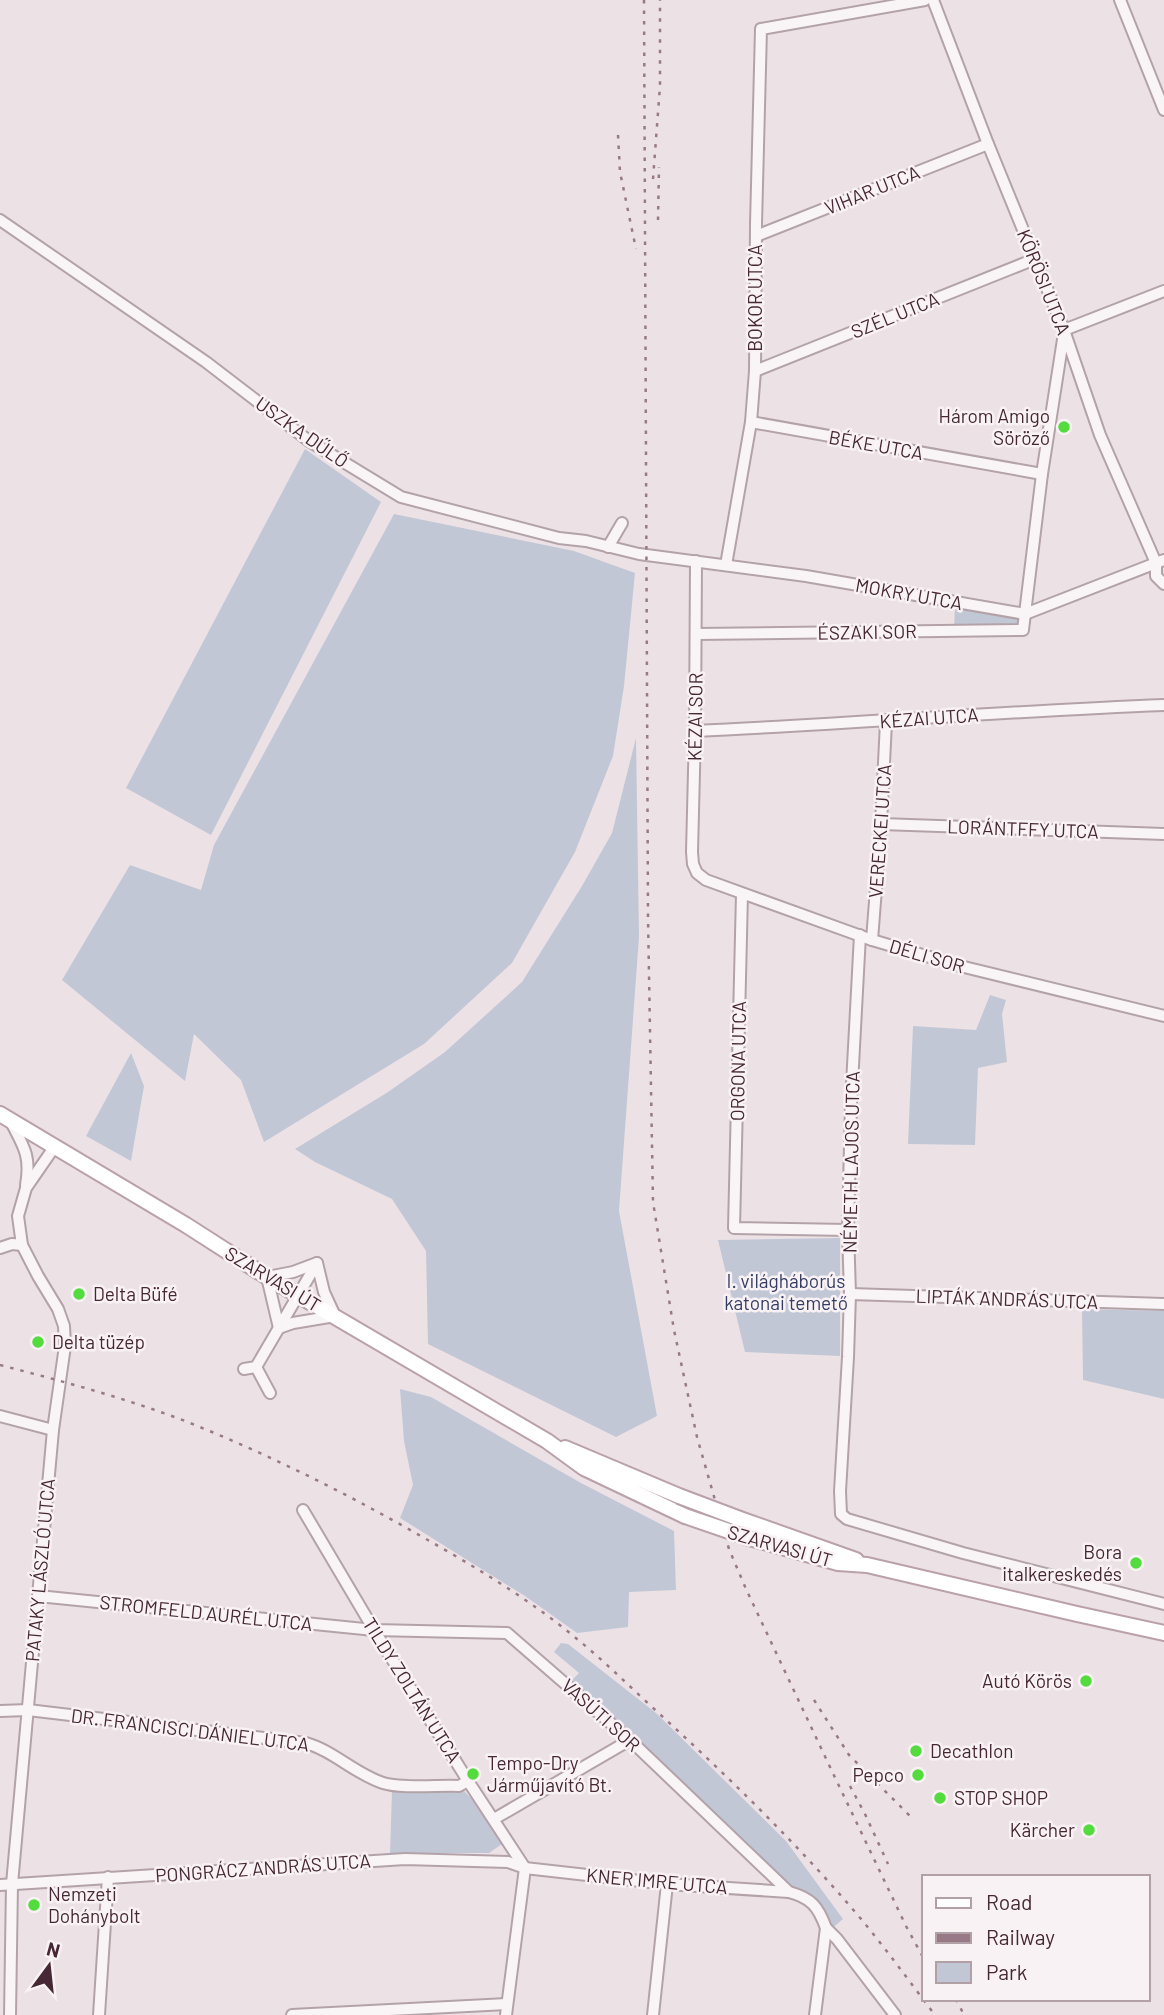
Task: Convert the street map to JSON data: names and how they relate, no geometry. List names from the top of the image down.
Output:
{
  "streets": {
    "main road": ["SZARVASI ÚT"],
    "street": [
      "VIHAR UTCA",
      "KÖRÖSI UTCA",
      "BOKOR UTCA",
      "SZÉL UTCA",
      "USZKA DŰLŐ",
      "BÉKE UTCA",
      "MOKRY UTCA",
      "ÉSZAKI SOR",
      "KÉZAI SOR",
      "KÉZAI UTCA",
      "LORÁNTFFY UTCA",
      "VERECKEI UTCA",
      "DÉLI SOR",
      "ORGONA UTCA",
      "NÉMETH LAJOS UTCA",
      "LIPTÁK ANDRÁS UTCA",
      "PATAKY LÁSZLÓ UTCA",
      "STROMFELD AURÉL UTCA",
      "TILDY ZOLTÁN UTCA",
      "VASÚTI SOR",
      "DR. FRANCISCI DÁNIEL UTCA",
      "PONGRÁCZ ANDRÁS UTCA",
      "KNER IMRE UTCA"
    ]
  },
  "crossings": [
    ["VIHAR UTCA", "KÖRÖSI UTCA"],
    ["VIHAR UTCA", "BOKOR UTCA"],
    ["KÖRÖSI UTCA", "SZÉL UTCA"],
    ["BOKOR UTCA", "SZÉL UTCA"],
    ["BOKOR UTCA", "BÉKE UTCA"],
    ["BOKOR UTCA", "MOKRY UTCA"],
    ["USZKA DŰLŐ", "MOKRY UTCA"],
    ["MOKRY UTCA", "ÉSZAKI SOR"],
    ["MOKRY UTCA", "KÉZAI SOR"],
    ["ÉSZAKI SOR", "KÉZAI SOR"],
    ["KÉZAI SOR", "KÉZAI UTCA"],
    ["KÉZAI SOR", "DÉLI SOR"],
    ["KÉZAI UTCA", "VERECKEI UTCA"],
    ["LORÁNTFFY UTCA", "VERECKEI UTCA"],
    ["VERECKEI UTCA", "DÉLI SOR"],
    ["DÉLI SOR", "ORGONA UTCA"],
    ["DÉLI SOR", "NÉMETH LAJOS UTCA"],
    ["ORGONA UTCA", "NÉMETH LAJOS UTCA"],
    ["NÉMETH LAJOS UTCA", "LIPTÁK ANDRÁS UTCA"],
    ["SZARVASI ÚT", "PATAKY LÁSZLÓ UTCA"],
    ["PATAKY LÁSZLÓ UTCA", "STROMFELD AURÉL UTCA"],
    ["PATAKY LÁSZLÓ UTCA", "DR. FRANCISCI DÁNIEL UTCA"],
    ["PATAKY LÁSZLÓ UTCA", "PONGRÁCZ ANDRÁS UTCA"],
    ["STROMFELD AURÉL UTCA", "TILDY ZOLTÁN UTCA"],
    ["STROMFELD AURÉL UTCA", "VASÚTI SOR"],
    ["TILDY ZOLTÁN UTCA", "VASÚTI SOR"],
    ["TILDY ZOLTÁN UTCA", "DR. FRANCISCI DÁNIEL UTCA"],
    ["TILDY ZOLTÁN UTCA", "PONGRÁCZ ANDRÁS UTCA"],
    ["TILDY ZOLTÁN UTCA", "KNER IMRE UTCA"],
    ["VASÚTI SOR", "KNER IMRE UTCA"],
    ["PONGRÁCZ ANDRÁS UTCA", "KNER IMRE UTCA"]
  ],
  "parks": ["I. világháborús katonai temető"],
  "places": [
    "Három Amigo Söröző",
    "Delta Büfé",
    "Delta tüzép",
    "Bora italkereskedés",
    "Autó Körös",
    "Decathlon",
    "Tempo-Dry Járműjavító Bt.",
    "Pepco",
    "STOP SHOP",
    "Kärcher",
    "Nemzeti Dohánybolt"
  ],
  "legend": ["Road", "Railway", "Park"],
  "north": "top"
}
